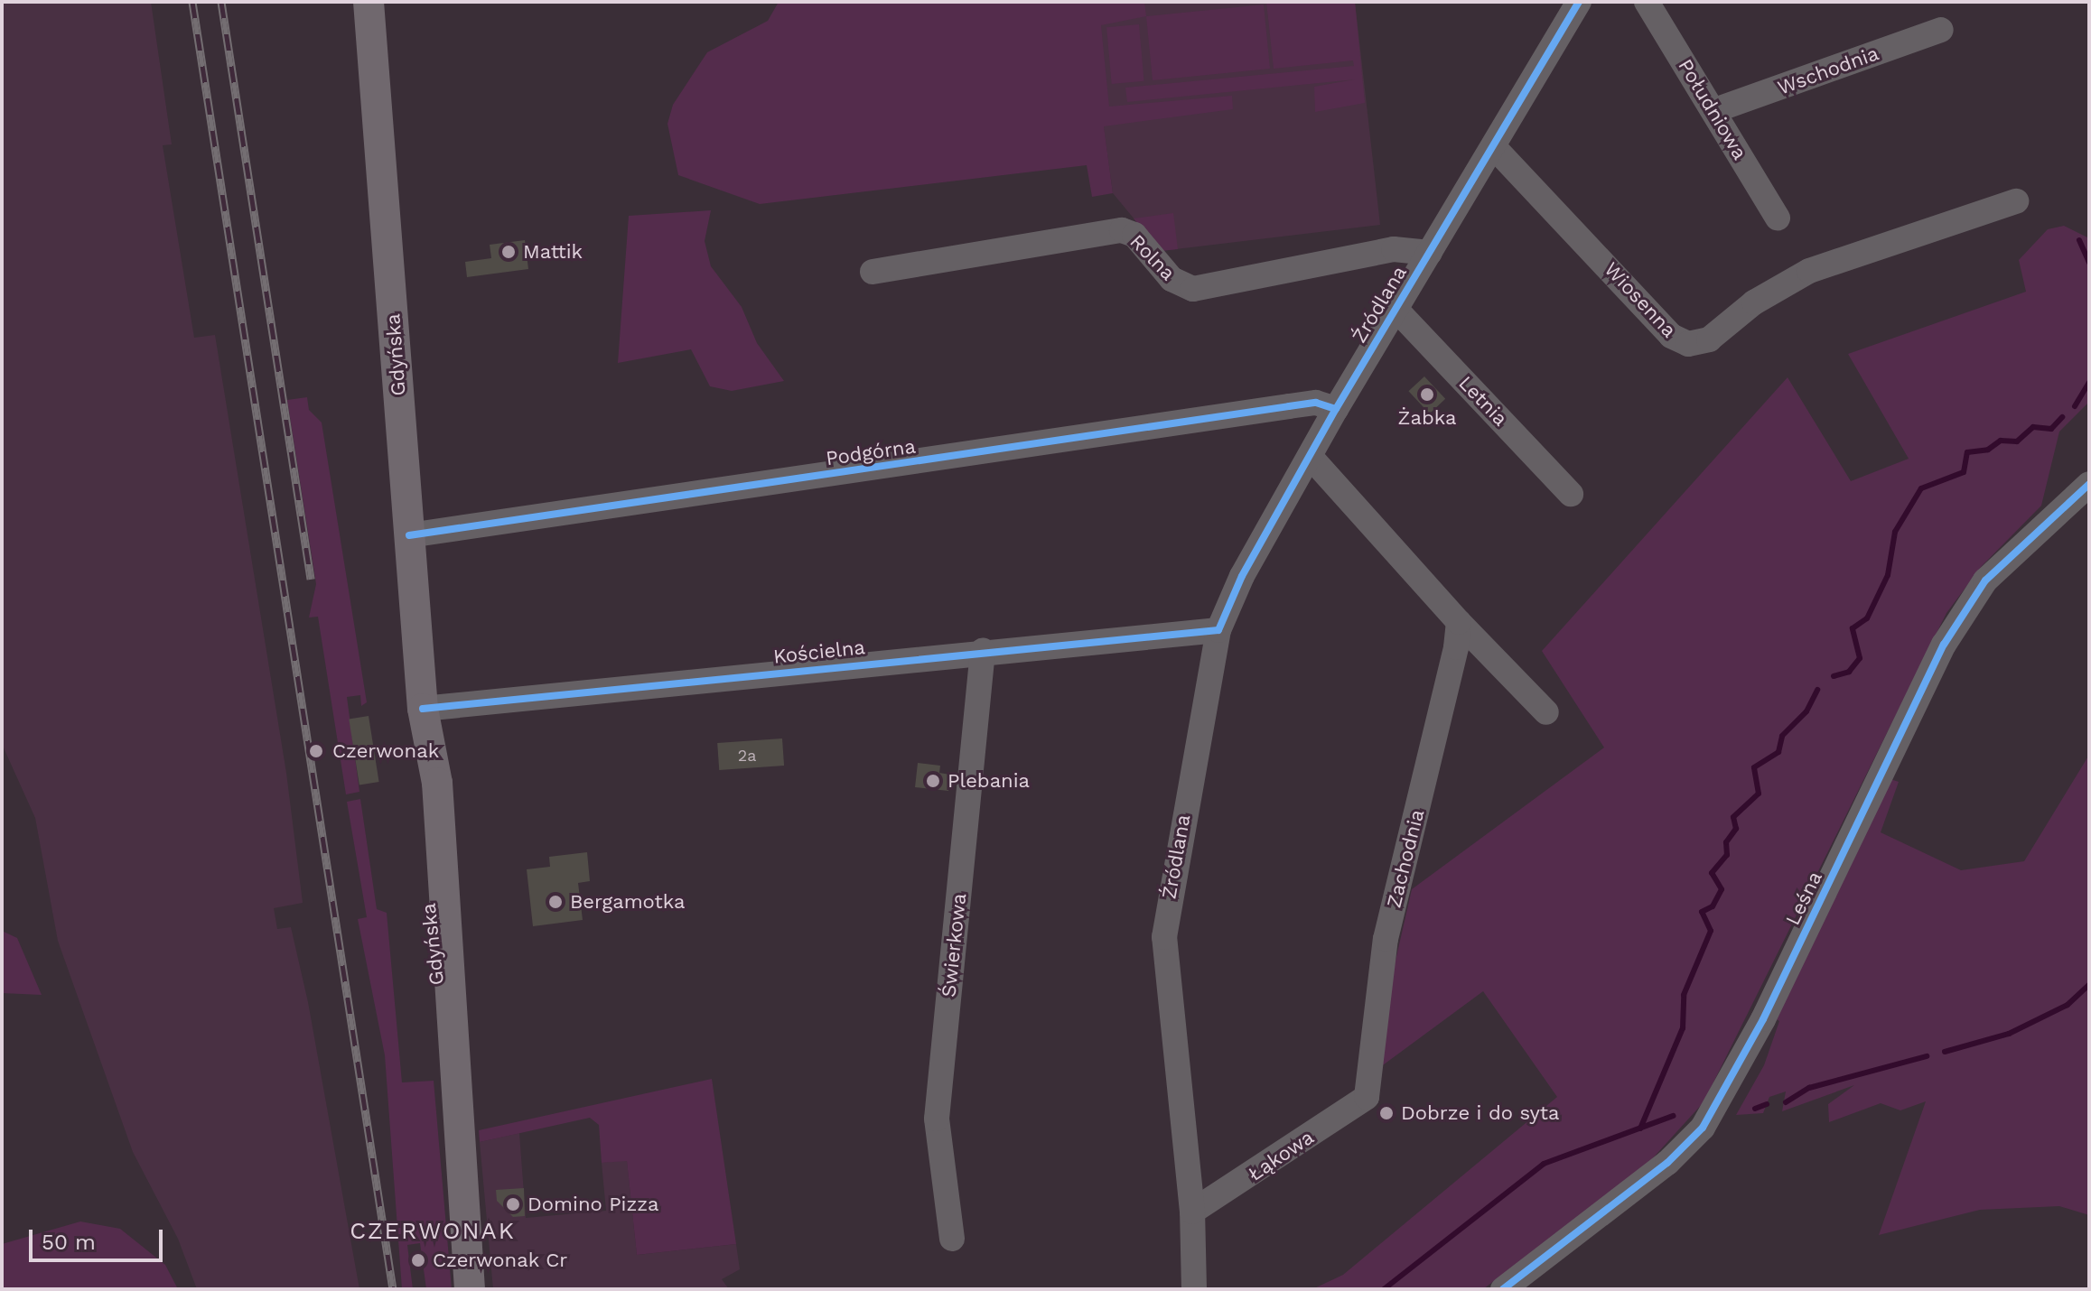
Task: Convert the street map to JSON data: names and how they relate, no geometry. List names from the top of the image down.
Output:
{
  "streets": {
    "main road": ["Gdyńska"],
    "street": [
      "Wschodnia",
      "Południowa",
      "Rolna",
      "Wiosenna",
      "Źródlana",
      "Letnia",
      "Podgórna",
      "Kościelna",
      "Zachodnia",
      "Leśna",
      "Świerkowa",
      "Łąkowa"
    ]
  },
  "crossings": [
    ["Wschodnia", "Południowa"],
    ["Rolna", "Źródlana"],
    ["Wiosenna", "Źródlana"],
    ["Źródlana", "Letnia"],
    ["Źródlana", "Podgórna"],
    ["Źródlana", "Kościelna"],
    ["Źródlana", "Łąkowa"],
    ["Gdyńska", "Podgórna"],
    ["Gdyńska", "Kościelna"],
    ["Kościelna", "Świerkowa"],
    ["Zachodnia", "Łąkowa"]
  ],
  "districts": ["CZERWONAK"],
  "places": [
    "Mattik",
    "Żabka",
    "Czerwonak",
    "Plebania",
    "Bergamotka",
    "Dobrze i do syta",
    "Domino Pizza",
    "Czerwonak Cr"
  ],
  "house_numbers": ["2a"],
  "scale_bar": "50 m"
}
